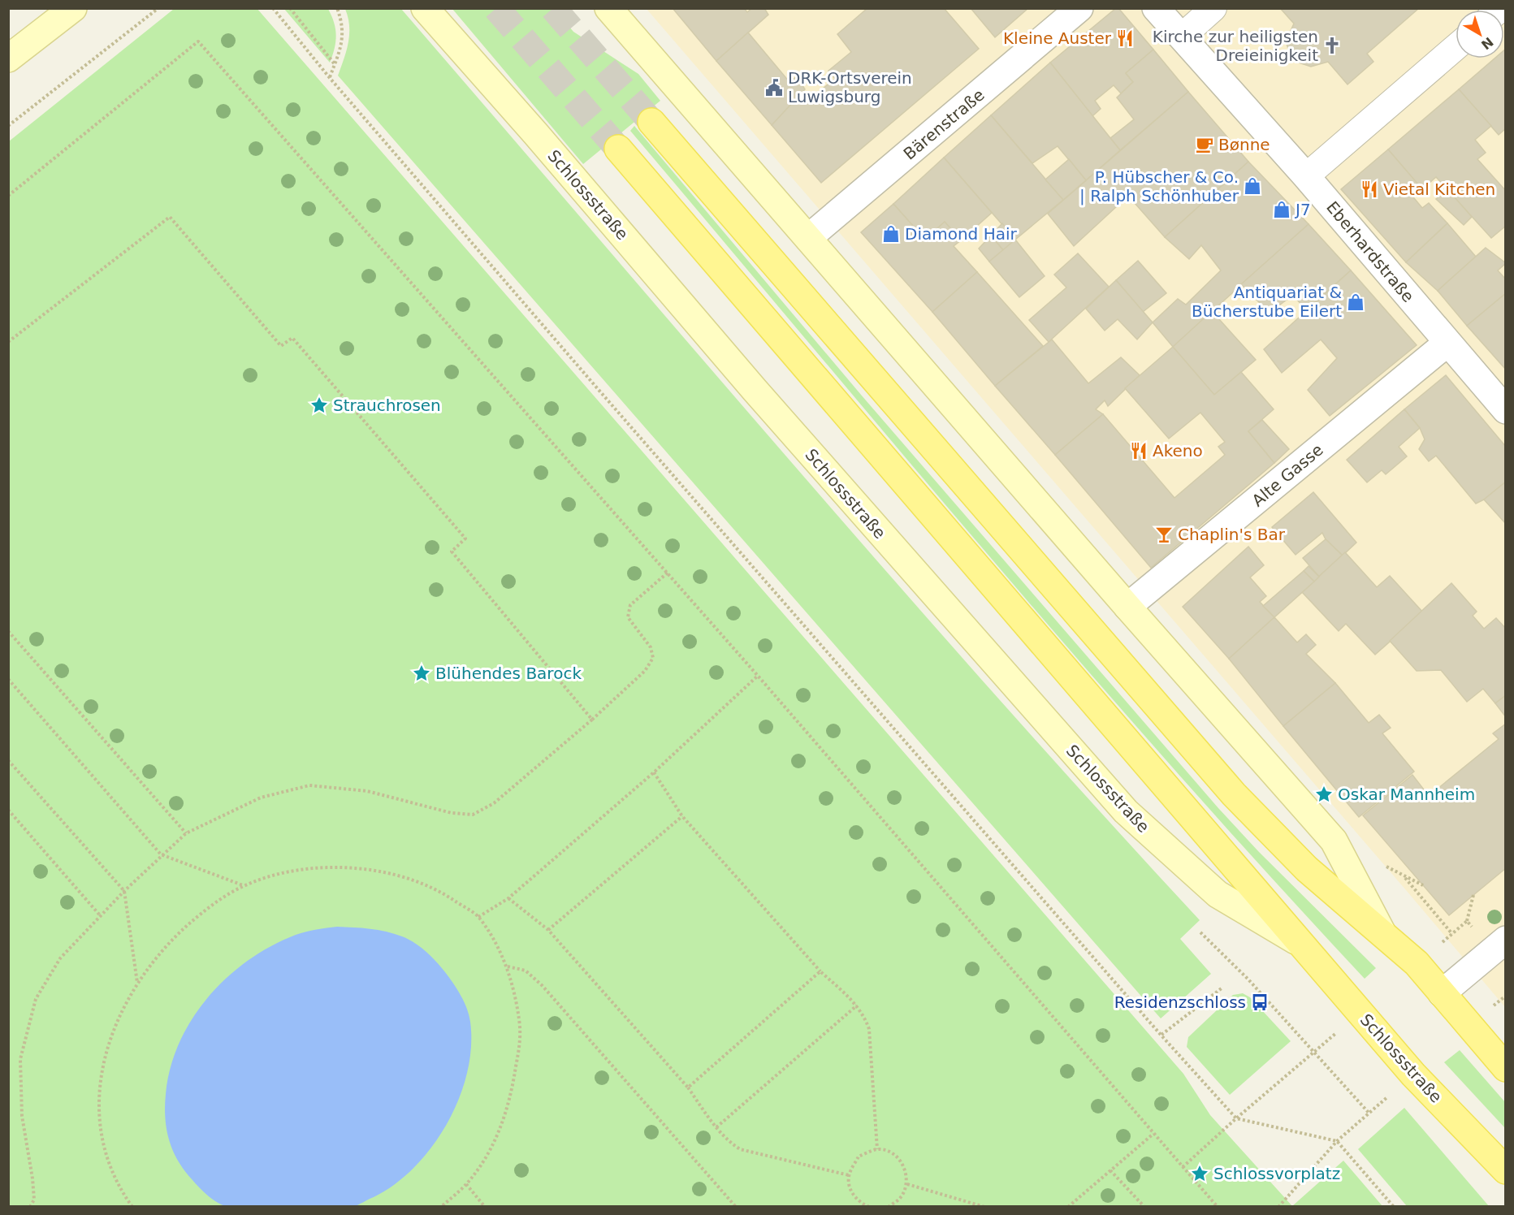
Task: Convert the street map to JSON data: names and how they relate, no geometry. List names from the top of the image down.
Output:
{
  "streets": {
    "main road": ["Schlossstraße"],
    "street": ["Bärenstraße", "Eberhardstraße", "Alte Gasse"]
  },
  "crossings": [
    ["Eberhardstraße", "Alte Gasse"]
  ],
  "places": {
    "restaurant": ["Kleine Auster", "Vietal Kitchen", "Akeno"],
    "church": ["Kirche zur heiligsten Dreieinigkeit"],
    "public building": ["DRK-Ortsverein Luwigsburg"],
    "cafe": ["Bønne"],
    "shop": [
      "P. Hübscher & Co. | Ralph Schönhuber",
      "J7",
      "Diamond Hair",
      "Antiquariat & Bücherstube Eilert"
    ],
    "place": [
      "Strauchrosen",
      "Blühendes Barock",
      "Oskar Mannheim",
      "Schlossvorplatz"
    ],
    "bar": ["Chaplin's Bar"],
    "bus stop": ["Residenzschloss"]
  },
  "north": "bottom right"
}
